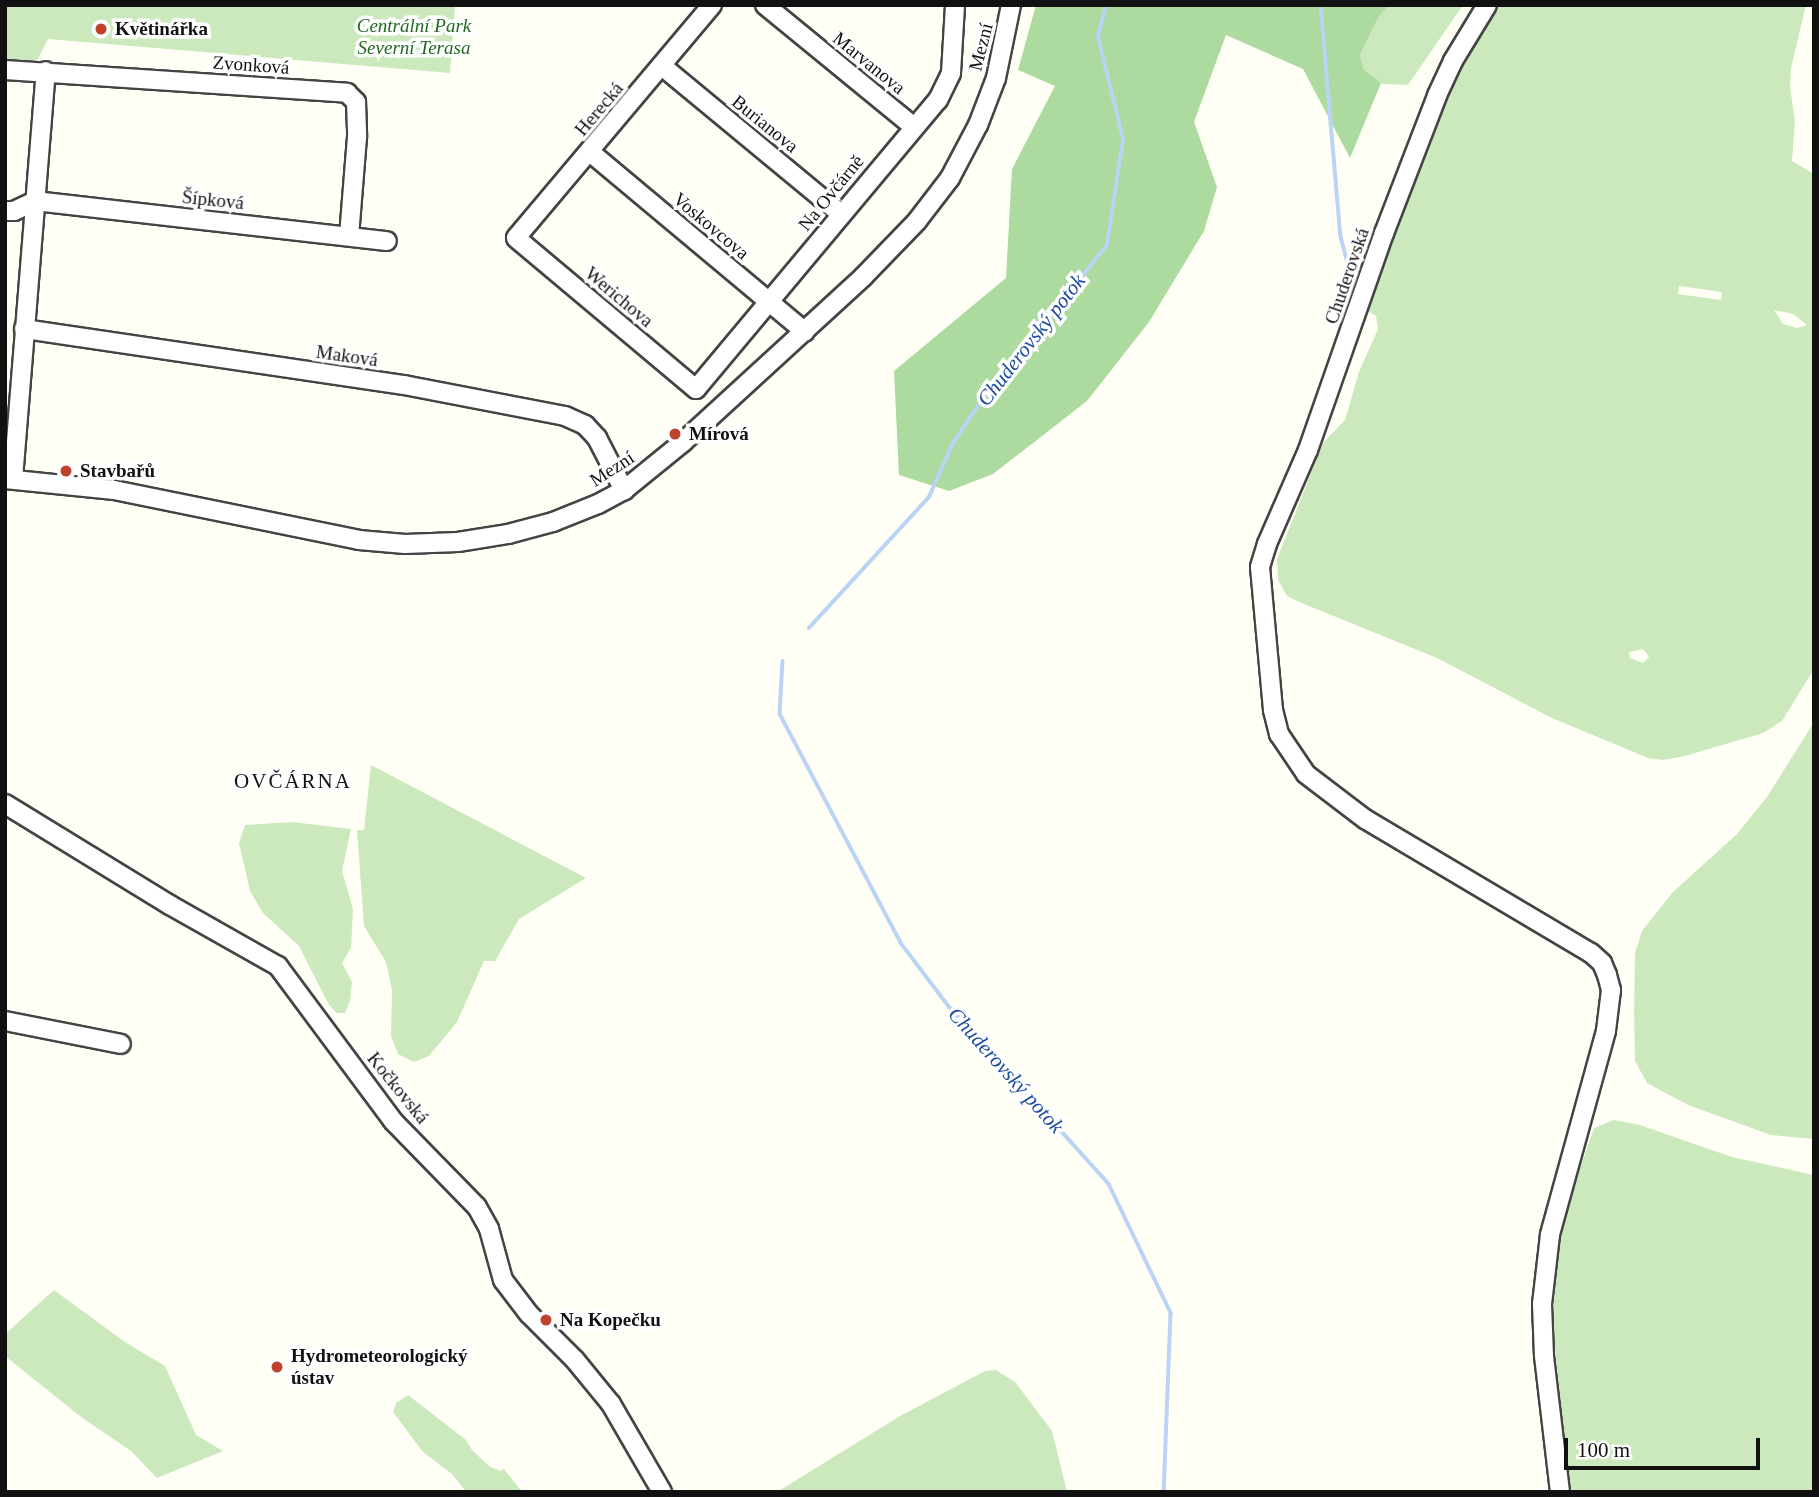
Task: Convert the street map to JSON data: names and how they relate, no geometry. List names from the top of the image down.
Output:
{
  "streets": {
    "street": [
      "Mezní",
      "Marvanova",
      "Zvonková",
      "Herecká",
      "Burianova",
      "Na Ovčárně",
      "Šípková",
      "Voskovcova",
      "Chuderovská",
      "Werichova",
      "Maková",
      "Kočkovská"
    ]
  },
  "crossings": [
    ["Mezní", "Voskovcova"],
    ["Mezní", "Maková"],
    ["Marvanova", "Na Ovčárně"],
    ["Zvonková", "Šípková"],
    ["Herecká", "Burianova"],
    ["Herecká", "Voskovcova"],
    ["Herecká", "Werichova"],
    ["Burianova", "Na Ovčárně"],
    ["Na Ovčárně", "Voskovcova"],
    ["Na Ovčárně", "Werichova"]
  ],
  "districts": ["OVČÁRNA"],
  "water": ["Chuderovský potok"],
  "parks": ["Centrální Park Severní Terasa"],
  "places": [
    "Květinářka",
    "Mírová",
    "Stavbařů",
    "Na Kopečku",
    "Hydrometeorologický ústav"
  ],
  "scale_bar": "100 m"
}
